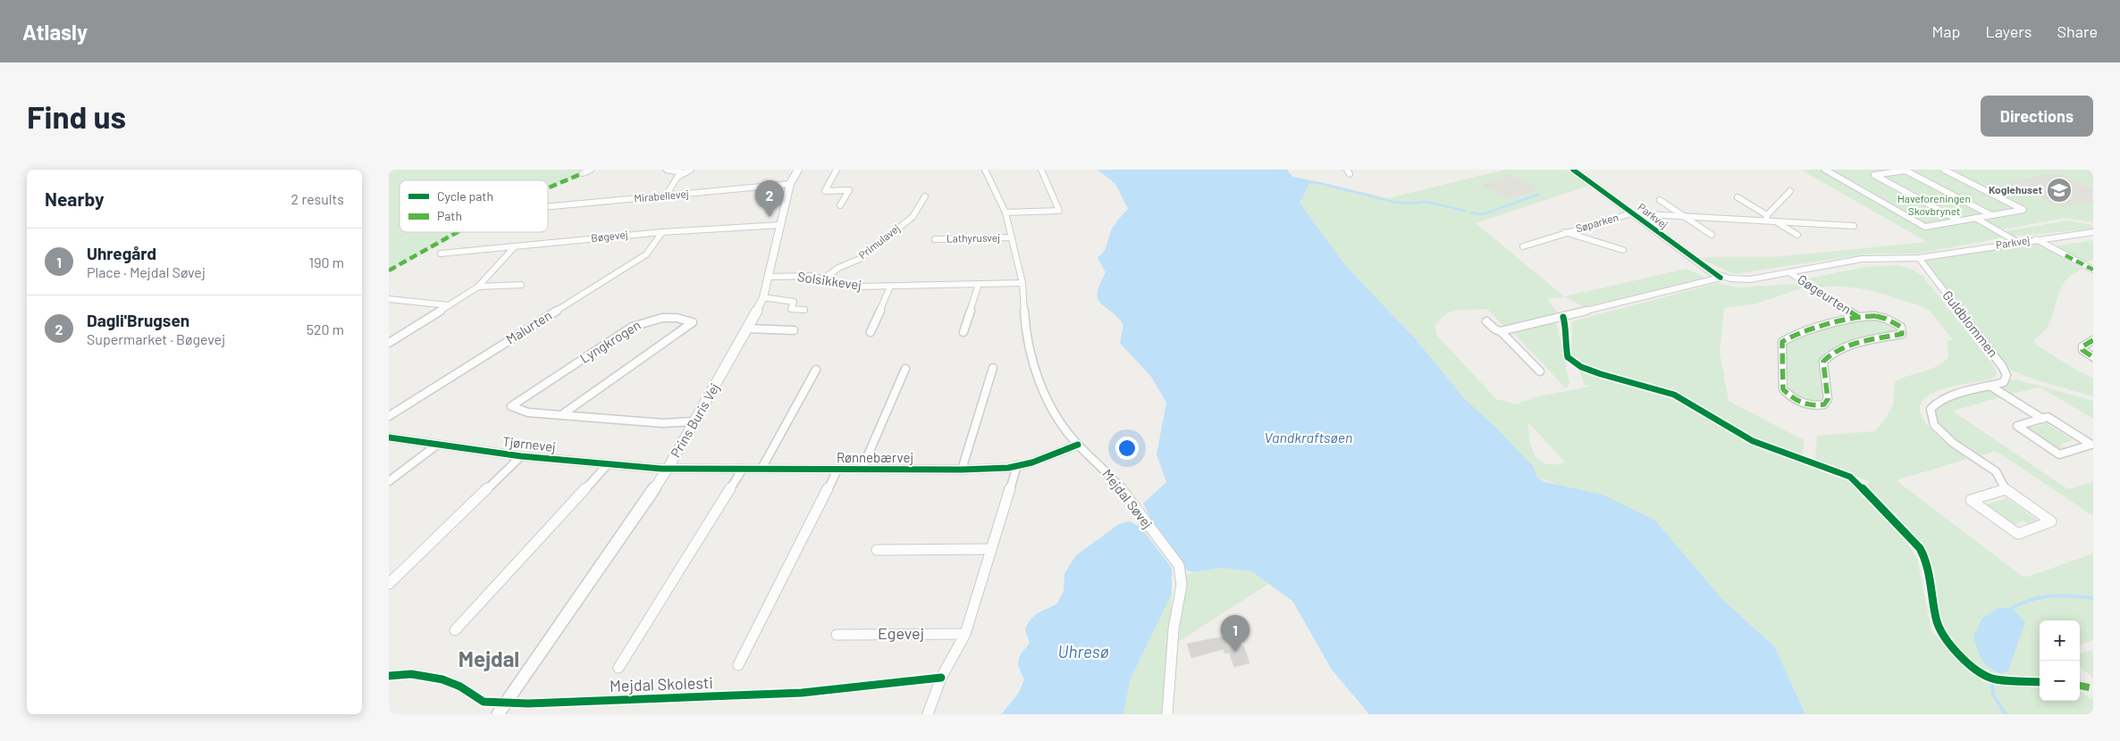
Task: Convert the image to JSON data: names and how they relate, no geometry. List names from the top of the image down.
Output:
{
  "streets": {
    "street": [
      "Mirabellevej",
      "Parkvej",
      "Søparken",
      "Bøgevej",
      "Lathyrusvej",
      "Primulavej",
      "Solsikkevej",
      "Gøgeurten",
      "Guldblommen",
      "Malurten",
      "Lyngkrogen",
      "Prins Buris Vej",
      "Tjørnevej",
      "Rønnebærvej",
      "Mejdal Søvej",
      "Egevej"
    ],
    "cycle path": ["Mejdal Skolesti"]
  },
  "crossings": [
    ["Mirabellevej", "Prins Buris Vej"],
    ["Parkvej", "Søparken"],
    ["Parkvej", "Gøgeurten"],
    ["Parkvej", "Guldblommen"],
    ["Bøgevej", "Malurten"],
    ["Bøgevej", "Prins Buris Vej"],
    ["Lathyrusvej", "Mejdal Søvej"],
    ["Primulavej", "Solsikkevej"],
    ["Solsikkevej", "Prins Buris Vej"],
    ["Solsikkevej", "Mejdal Søvej"],
    ["Lyngkrogen", "Prins Buris Vej"],
    ["Prins Buris Vej", "Tjørnevej"],
    ["Prins Buris Vej", "Rønnebærvej"],
    ["Tjørnevej", "Rønnebærvej"],
    ["Rønnebærvej", "Mejdal Søvej"]
  ],
  "districts": ["Mejdal"],
  "water": ["Vandkraftsøen", "Uhresø"],
  "parks": ["Haveforeningen Skovbrynet"],
  "places": {
    "school or university": ["Koglehuset"]
  },
  "legend": ["Cycle path", "Path"],
  "page": {
    "header": "Atlasly",
    "nav": ["Map", "Layers", "Share"],
    "buttons": "Directions",
    "title": "Find us",
    "heading": ["Nearby", "2 results"],
    "pins": ["2", "1"],
    "list": [
      {
        "mark": "1",
        "name": "Uhregård",
        "note": "Place · Mejdal Søvej",
        "value": "190 m"
      },
      {
        "mark": "2",
        "name": "Dagli'Brugsen",
        "note": "Supermarket · Bøgevej",
        "value": "520 m"
      }
    ],
    "map_buttons": ["+", "−"]
  }
}
